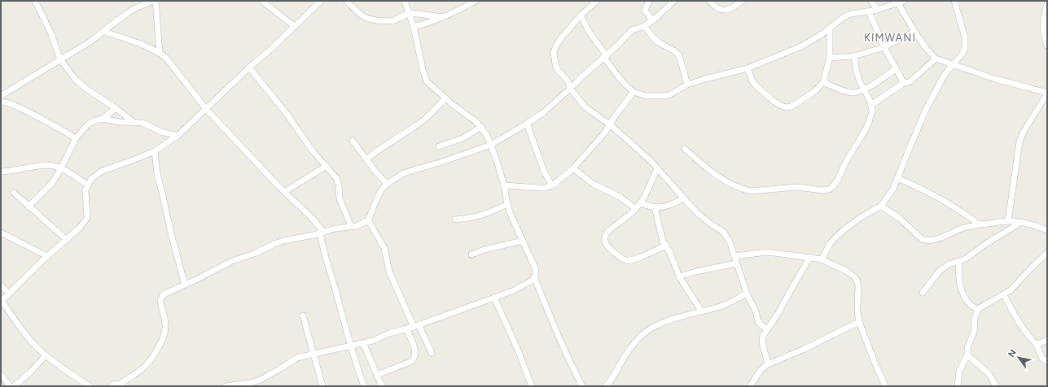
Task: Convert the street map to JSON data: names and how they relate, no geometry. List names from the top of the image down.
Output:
{
  "districts": ["KIMWANI"],
  "north": "top left"
}
